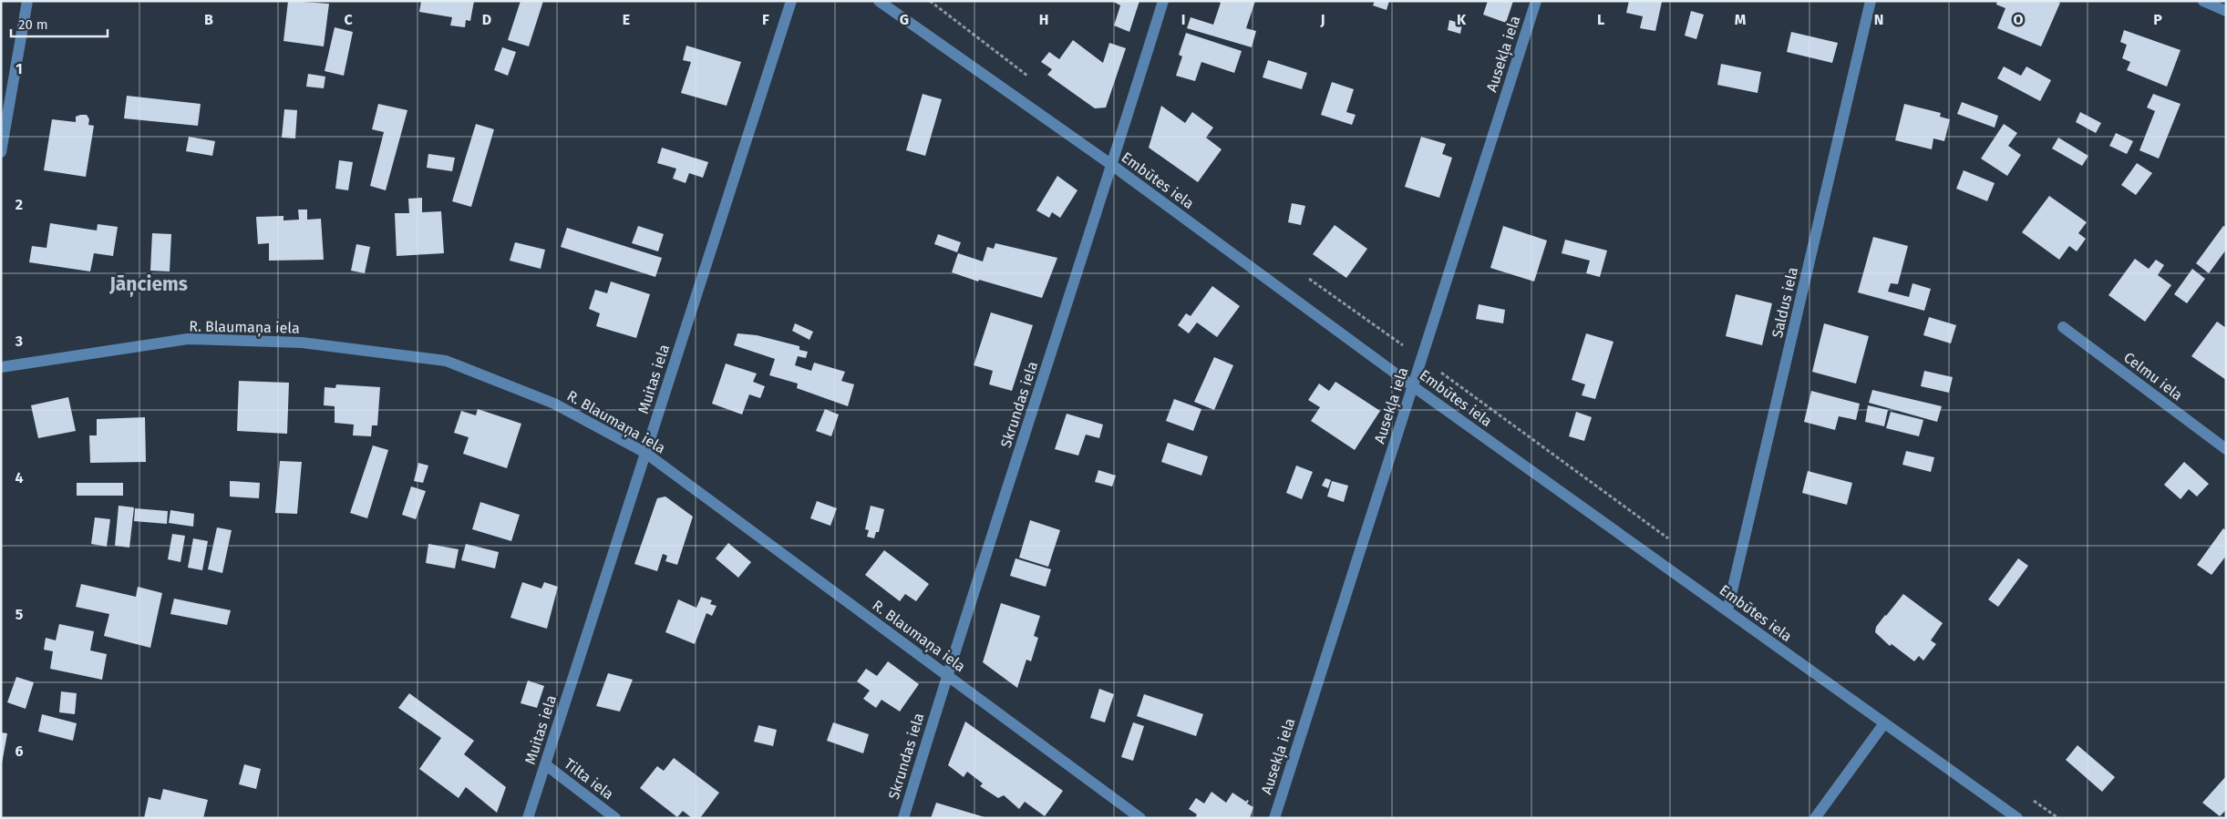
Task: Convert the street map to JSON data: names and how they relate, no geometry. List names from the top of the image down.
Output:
{
  "streets": {
    "street": [
      "Ausekļa iela",
      "Embūtes iela",
      "Saldus iela",
      "R. Blaumaņa iela",
      "Celmu iela",
      "Muitas iela",
      "Skrundas iela",
      "Tilta iela"
    ]
  },
  "crossings": [
    ["Ausekļa iela", "Embūtes iela"],
    ["Embūtes iela", "Saldus iela"],
    ["Embūtes iela", "Skrundas iela"],
    ["R. Blaumaņa iela", "Muitas iela"],
    ["R. Blaumaņa iela", "Skrundas iela"],
    ["Muitas iela", "Tilta iela"]
  ],
  "districts": ["Jāņciems"],
  "scale_bar": "20 m",
  "grid": {
    "columns": [
      "B",
      "C",
      "D",
      "E",
      "F",
      "G",
      "H",
      "I",
      "J",
      "K",
      "L",
      "M",
      "N",
      "O",
      "P"
    ],
    "rows": [
      "1",
      "2",
      "3",
      "4",
      "5",
      "6"
    ]
  }
}
